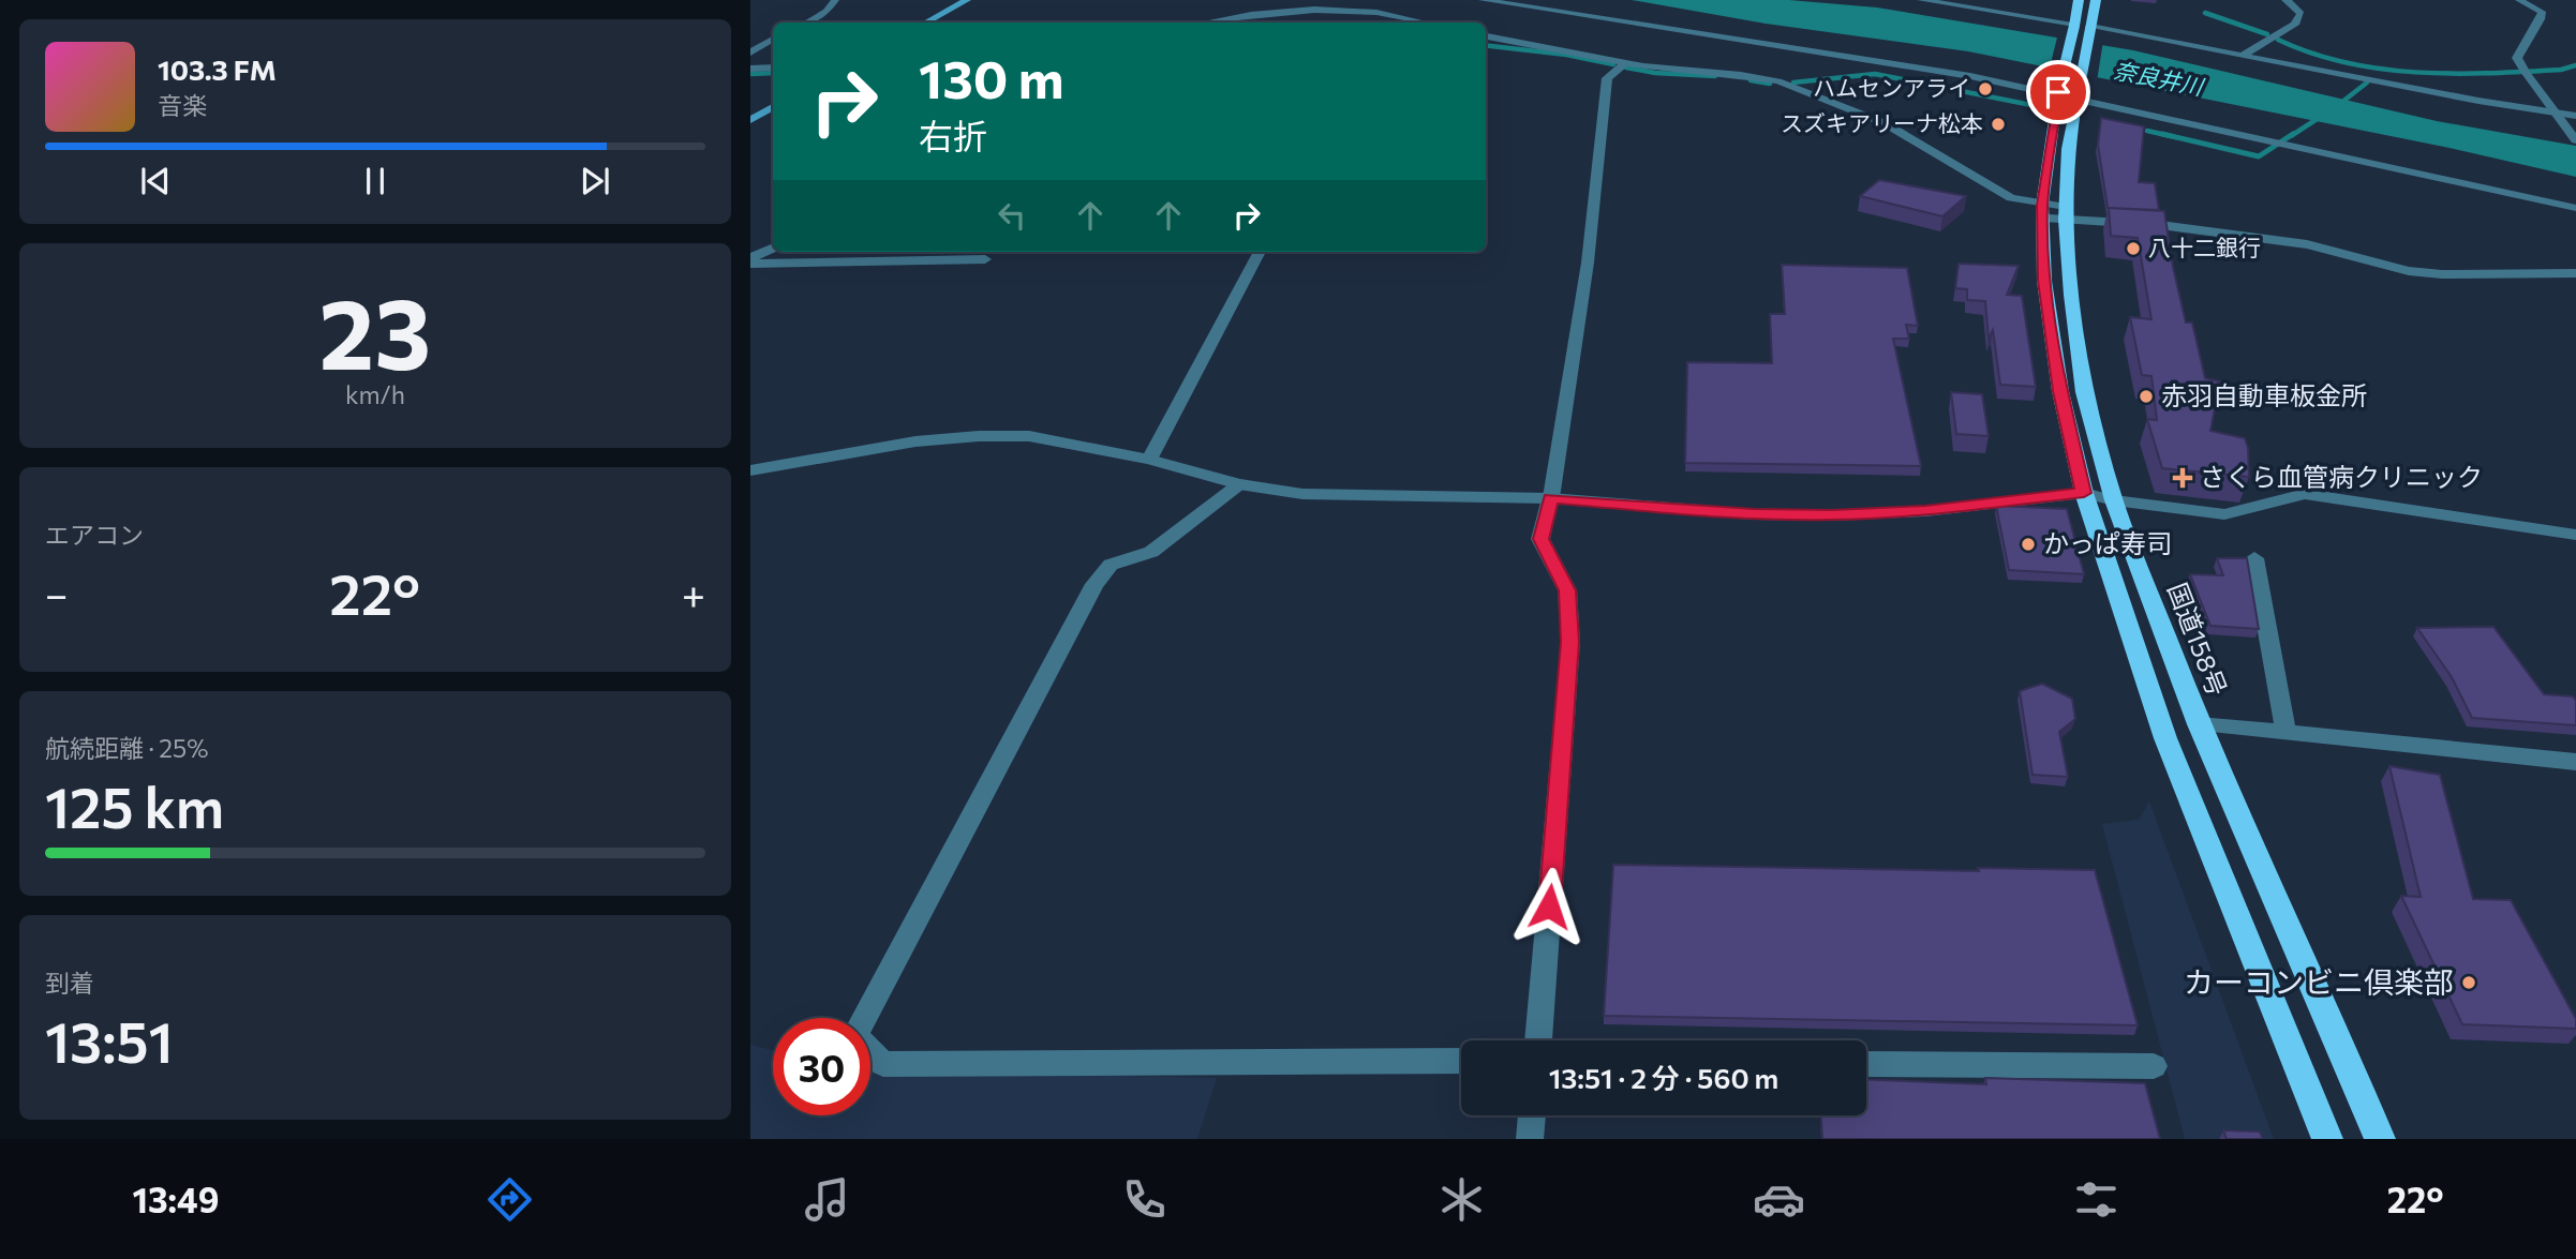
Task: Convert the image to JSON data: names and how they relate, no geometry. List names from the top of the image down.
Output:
{
  "streets": {
    "highway": ["国道158号"]
  },
  "water": ["奈良井川"],
  "places": {
    "other": [
      "ハムセンアライ",
      "スズキアリーナ松本",
      "八十二銀行",
      "赤羽自動車板金所",
      "かっぱ寿司",
      "カーコンビニ倶楽部"
    ],
    "health": ["さくら血管病クリニック"]
  },
  "page": {
    "turn": ["130 m", "右折"],
    "song": ["103.3 FM", "音楽"],
    "tile": [
      ["23", "km/h"],
      "エアコン",
      ["航続距離 · 25%", "125 km"],
      ["到着", "13:51"]
    ],
    "heat": ["−", "22°", "+"],
    "limit": "30",
    "trip": "13:51 · 2 分 · 560 m",
    "tabs": ["13:49", "22°"]
  }
}
